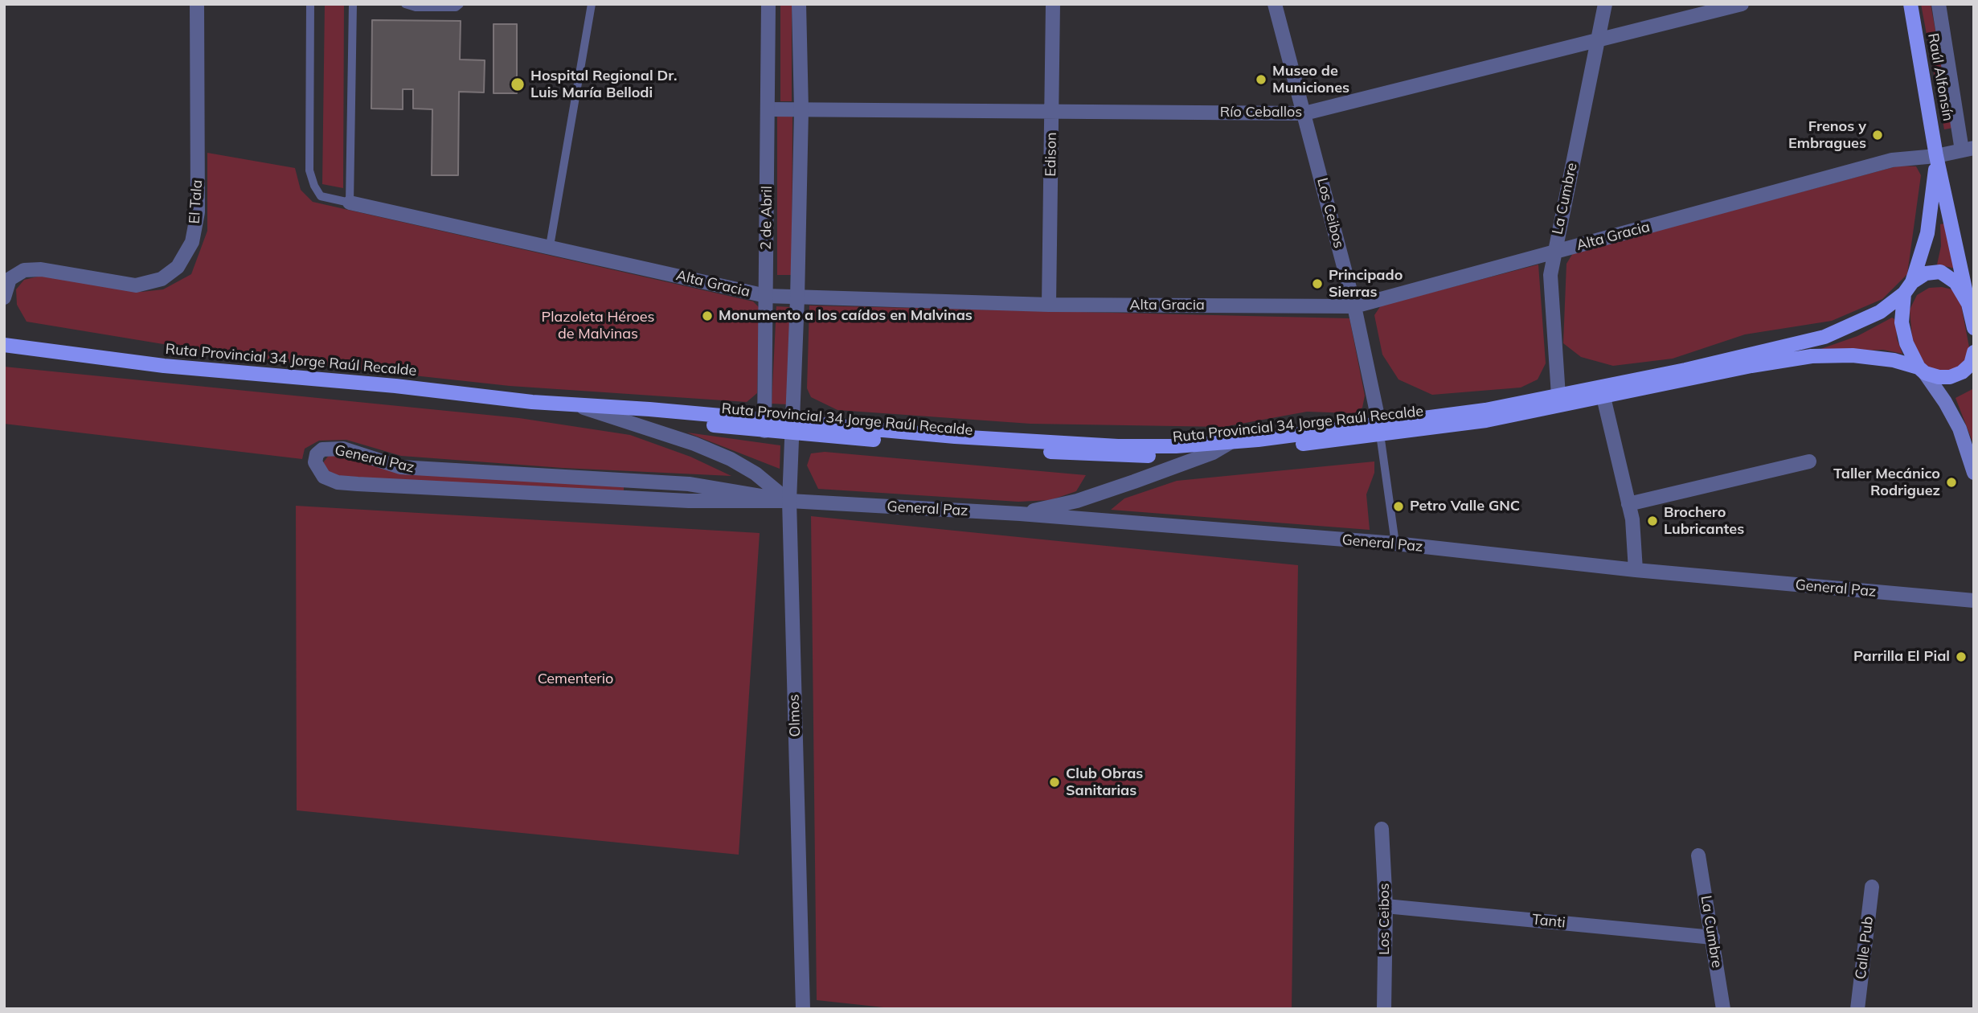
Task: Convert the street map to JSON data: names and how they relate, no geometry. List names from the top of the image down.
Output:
{
  "streets": {
    "main road": ["Raúl Alfonsín", "Ruta Provincial 34 Jorge Raúl Recalde"],
    "street": [
      "Río Ceballos",
      "Edison",
      "La Cumbre",
      "El Tala",
      "Los Ceibos",
      "2 de Abril",
      "Alta Gracia",
      "General Paz",
      "Olmos",
      "Tanti",
      "Calle Pub"
    ]
  },
  "crossings": [
    ["Raúl Alfonsín", "Alta Gracia"],
    ["Raúl Alfonsín", "Ruta Provincial 34 Jorge Raúl Recalde"],
    ["Río Ceballos", "Edison"],
    ["Río Ceballos", "La Cumbre"],
    ["Río Ceballos", "Los Ceibos"],
    ["Río Ceballos", "2 de Abril"],
    ["Edison", "Alta Gracia"],
    ["La Cumbre", "Alta Gracia"],
    ["La Cumbre", "Ruta Provincial 34 Jorge Raúl Recalde"],
    ["La Cumbre", "Tanti"],
    ["Los Ceibos", "Alta Gracia"],
    ["Los Ceibos", "Ruta Provincial 34 Jorge Raúl Recalde"],
    ["Los Ceibos", "Tanti"],
    ["2 de Abril", "Alta Gracia"],
    ["2 de Abril", "Ruta Provincial 34 Jorge Raúl Recalde"],
    ["Ruta Provincial 34 Jorge Raúl Recalde", "Olmos"],
    ["General Paz", "Olmos"]
  ],
  "parks": ["Plazoleta Héroes de Malvinas", "Cementerio"],
  "places": [
    "Museo de Municiones",
    "Hospital Regional Dr. Luis María Bellodi",
    "Frenos y Embragues",
    "Principado Sierras",
    "Monumento a los caídos en Malvinas",
    "Taller Mecánico Rodriguez",
    "Petro Valle GNC",
    "Brochero Lubricantes",
    "Parrilla El Pial",
    "Club Obras Sanitarias"
  ]
}
